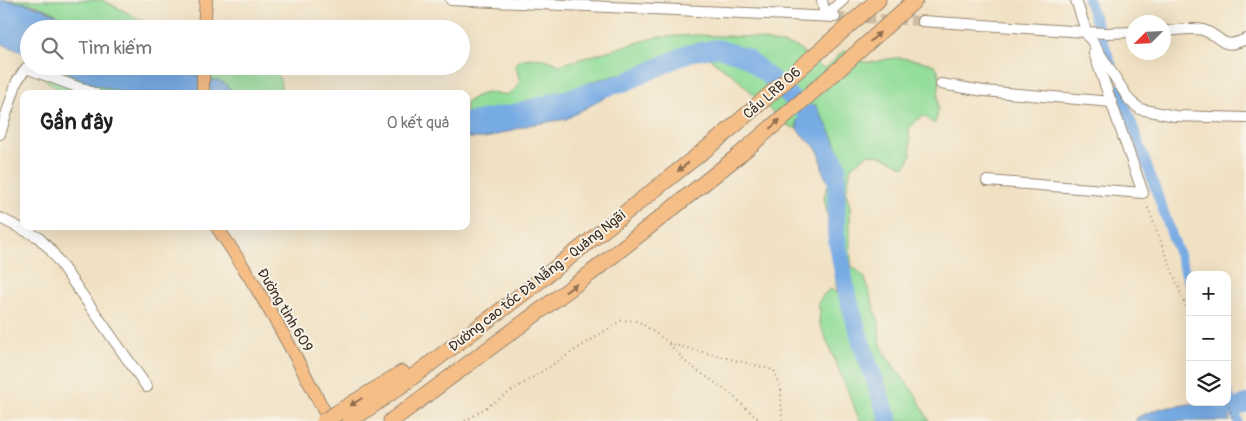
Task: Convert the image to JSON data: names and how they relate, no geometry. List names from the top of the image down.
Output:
{
  "streets": {
    "highway": ["Cầu LRB 06", "Đường cao tốc Đà Nẵng - Quảng Ngãi"],
    "main road": ["Đường tỉnh 609"]
  },
  "crossings": [
    ["Cầu LRB 06", "Đường cao tốc Đà Nẵng - Quảng Ngãi"],
    ["Đường cao tốc Đà Nẵng - Quảng Ngãi", "Đường tỉnh 609"]
  ],
  "north": "bottom left",
  "page": {
    "search": "Tìm kiếm",
    "heading": ["Gần đây", "0 kết quả"],
    "map_buttons": ["+", "−"]
  }
}
